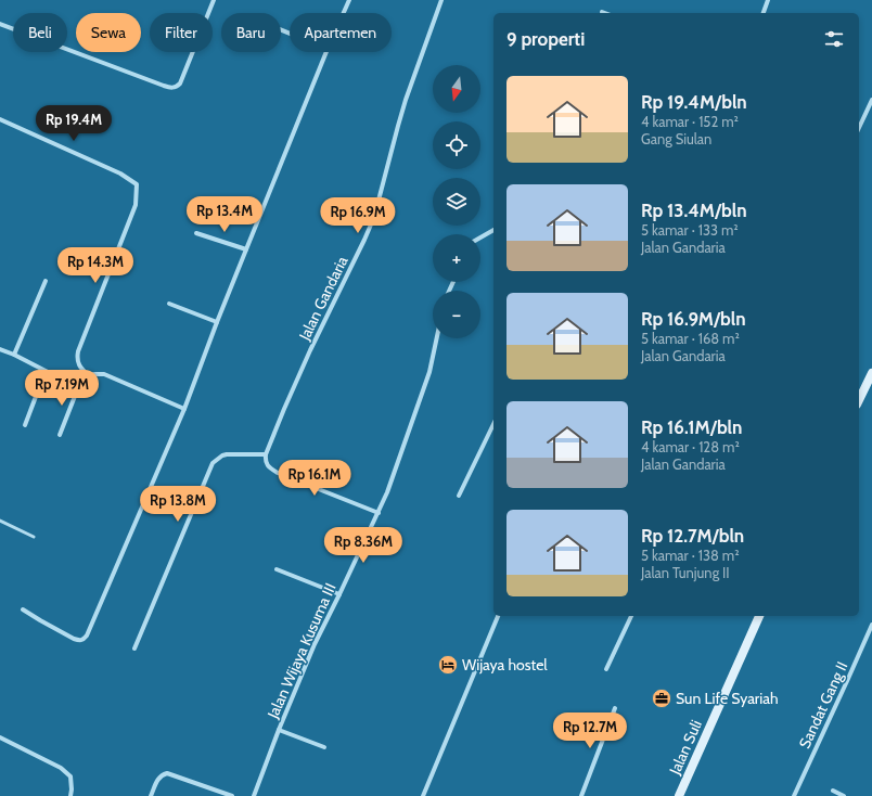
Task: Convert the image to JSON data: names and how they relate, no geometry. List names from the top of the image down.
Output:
{
  "streets": {
    "main road": ["Jalan Suli"],
    "street": ["Jalan Gandaria", "Jalan Wijaya Kusuma III", "Sandat Gang II"]
  },
  "places": {
    "hotel": ["Wijaya hostel"],
    "office": ["Sun Life Syariah"]
  },
  "north": "bottom",
  "page": {
    "chip": [
      "Beli",
      "Sewa",
      "Filter",
      "Baru",
      "Apartemen"
    ],
    "heading": "9 properti",
    "map_buttons": ["+", "−"],
    "list": [
      {
        "name": "Rp 19.4M/bln",
        "note": "4 kamar · 152 m² · Gang Siulan"
      },
      {
        "name": "Rp 13.4M/bln",
        "note": "5 kamar · 133 m² · Jalan Gandaria"
      },
      {
        "name": "Rp 16.9M/bln",
        "note": "5 kamar · 168 m² · Jalan Gandaria"
      },
      {
        "name": "Rp 16.1M/bln",
        "note": "4 kamar · 128 m² · Jalan Gandaria"
      },
      {
        "name": "Rp 12.7M/bln",
        "note": "5 kamar · 138 m² · Jalan Tunjung II"
      }
    ],
    "price": [
      "Rp 19.4M",
      "Rp 13.4M",
      "Rp 16.9M",
      "Rp 14.3M",
      "Rp 7.19M",
      "Rp 16.1M",
      "Rp 13.8M",
      "Rp 8.36M",
      "Rp 12.7M"
    ]
  }
}
